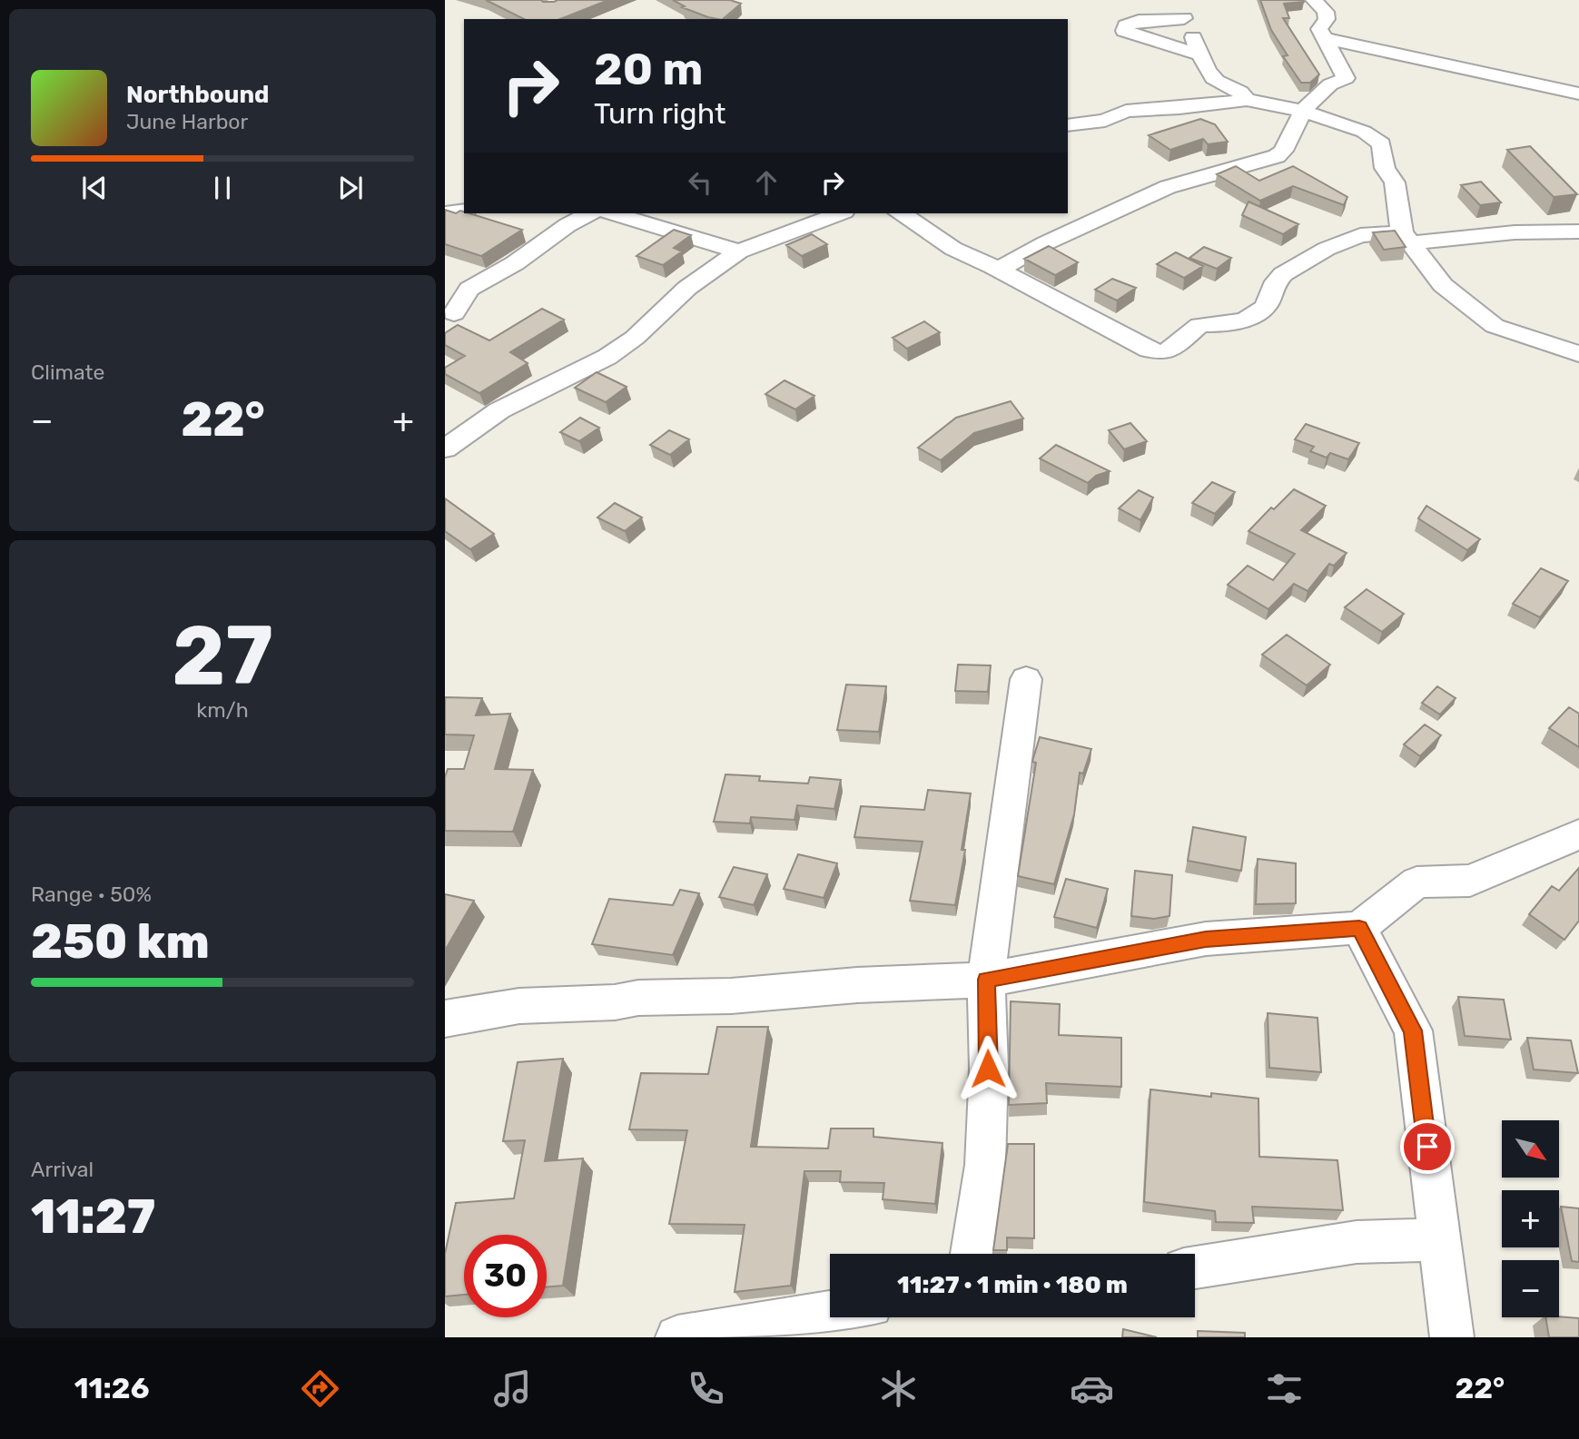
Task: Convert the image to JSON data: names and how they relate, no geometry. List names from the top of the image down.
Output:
{
  "north": "bottom right",
  "page": {
    "turn": ["20 m", "Turn right"],
    "song": ["Northbound", "June Harbor"],
    "tile": [
      "Climate",
      ["27", "km/h"],
      ["Range · 50%", "250 km"],
      ["Arrival", "11:27"]
    ],
    "heat": ["−", "22°", "+"],
    "map_buttons": ["+", "−"],
    "limit": "30",
    "trip": "11:27 · 1 min · 180 m",
    "tabs": ["11:26", "22°"]
  }
}
